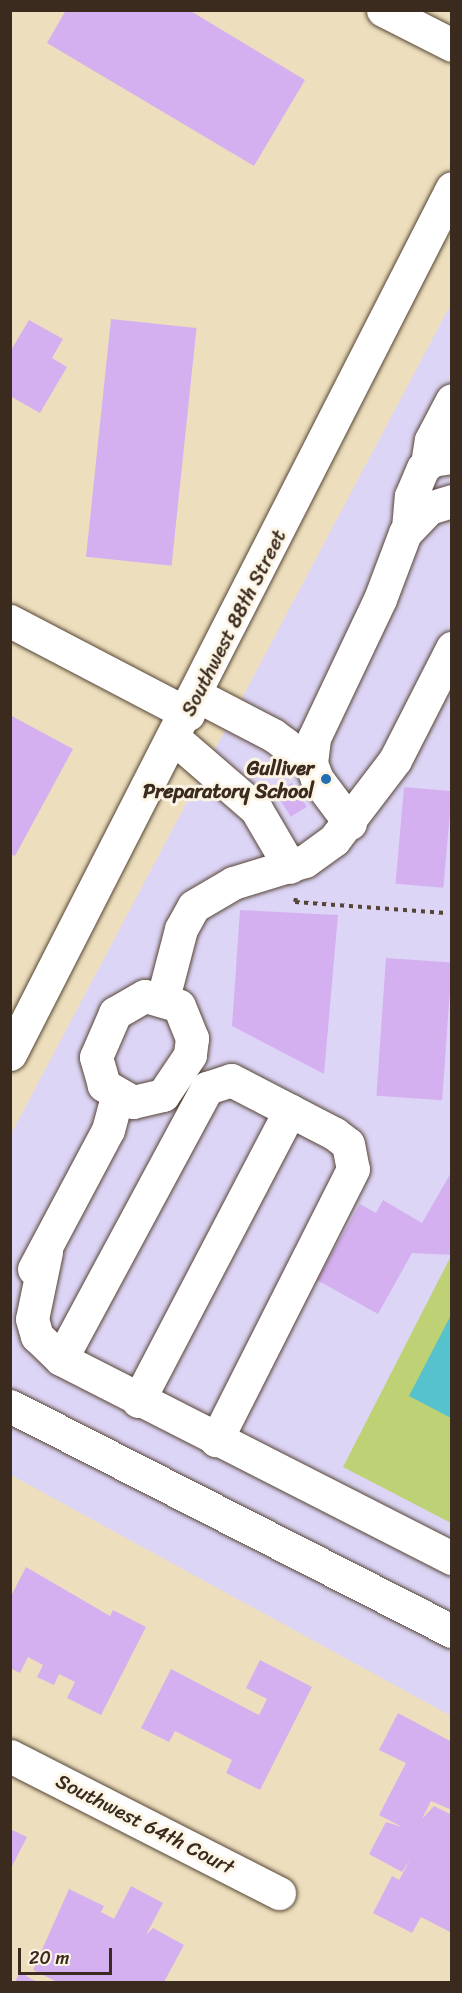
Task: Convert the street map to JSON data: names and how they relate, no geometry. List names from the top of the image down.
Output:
{
  "streets": {
    "street": ["Southwest 88th Street", "Southwest 64th Court"]
  },
  "places": ["Gulliver Preparatory School"],
  "scale_bar": "20 m"
}
